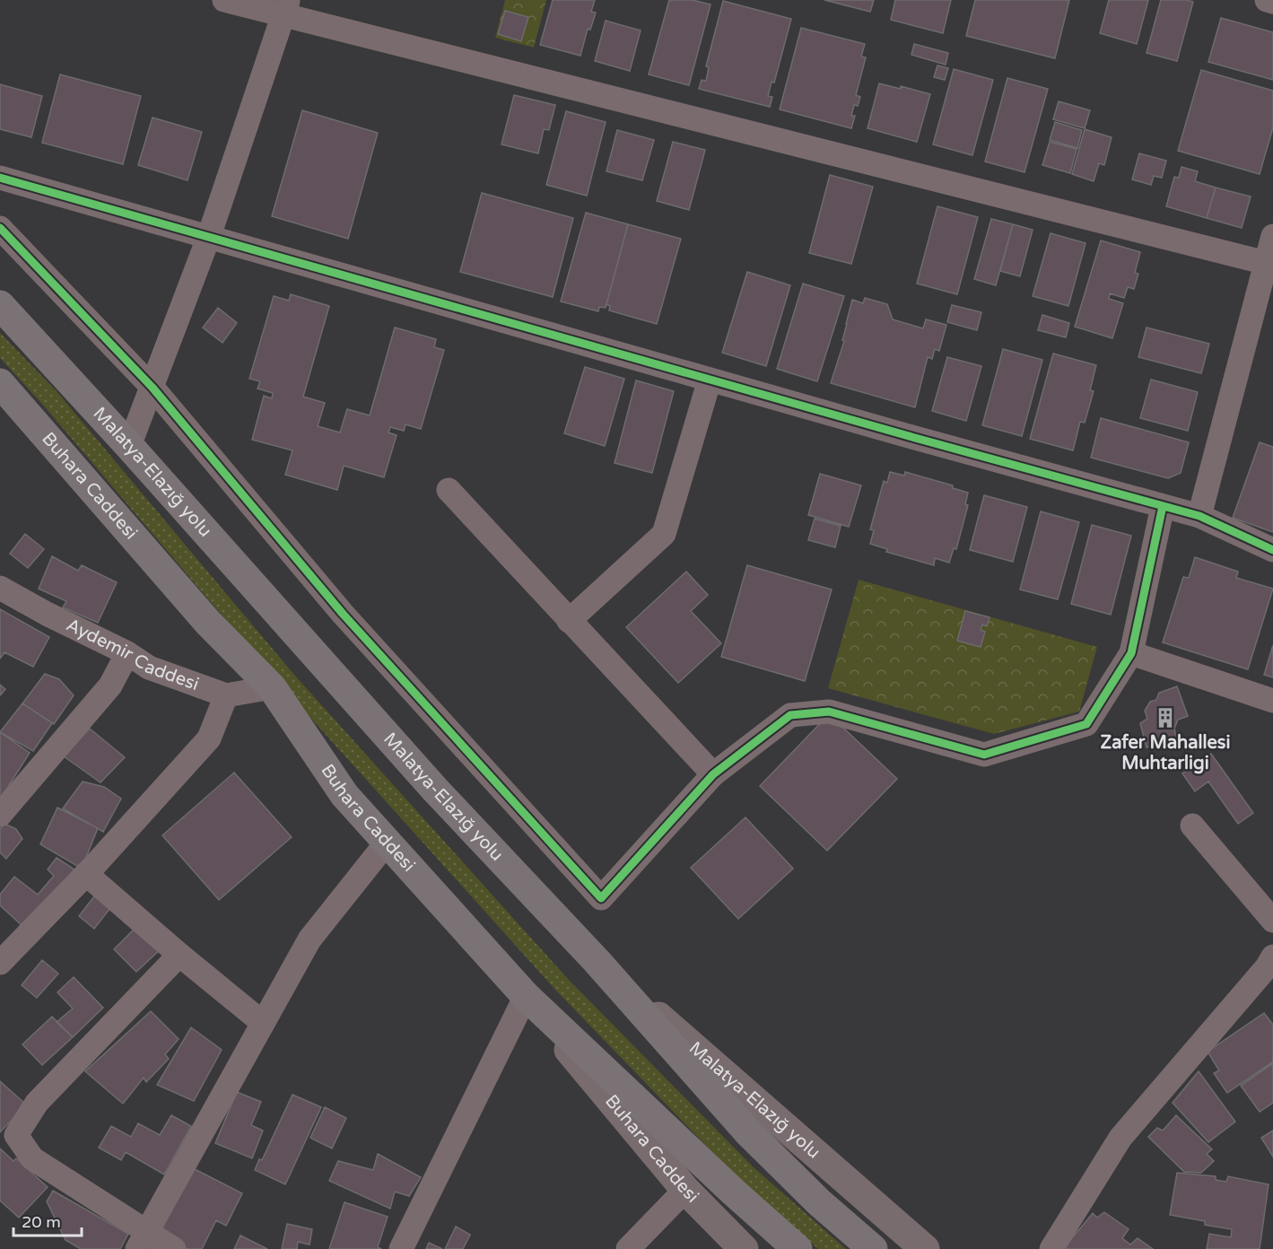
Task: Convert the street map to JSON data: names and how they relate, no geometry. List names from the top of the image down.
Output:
{
  "streets": {
    "highway": ["Malatya-Elazığ yolu", "Buhara Caddesi"],
    "street": ["Aydemir Caddesi"]
  },
  "crossings": [
    ["Buhara Caddesi", "Aydemir Caddesi"]
  ],
  "places": {
    "building": ["Zafer Mahallesi Muhtarligi"]
  },
  "scale_bar": "20 m"
}
